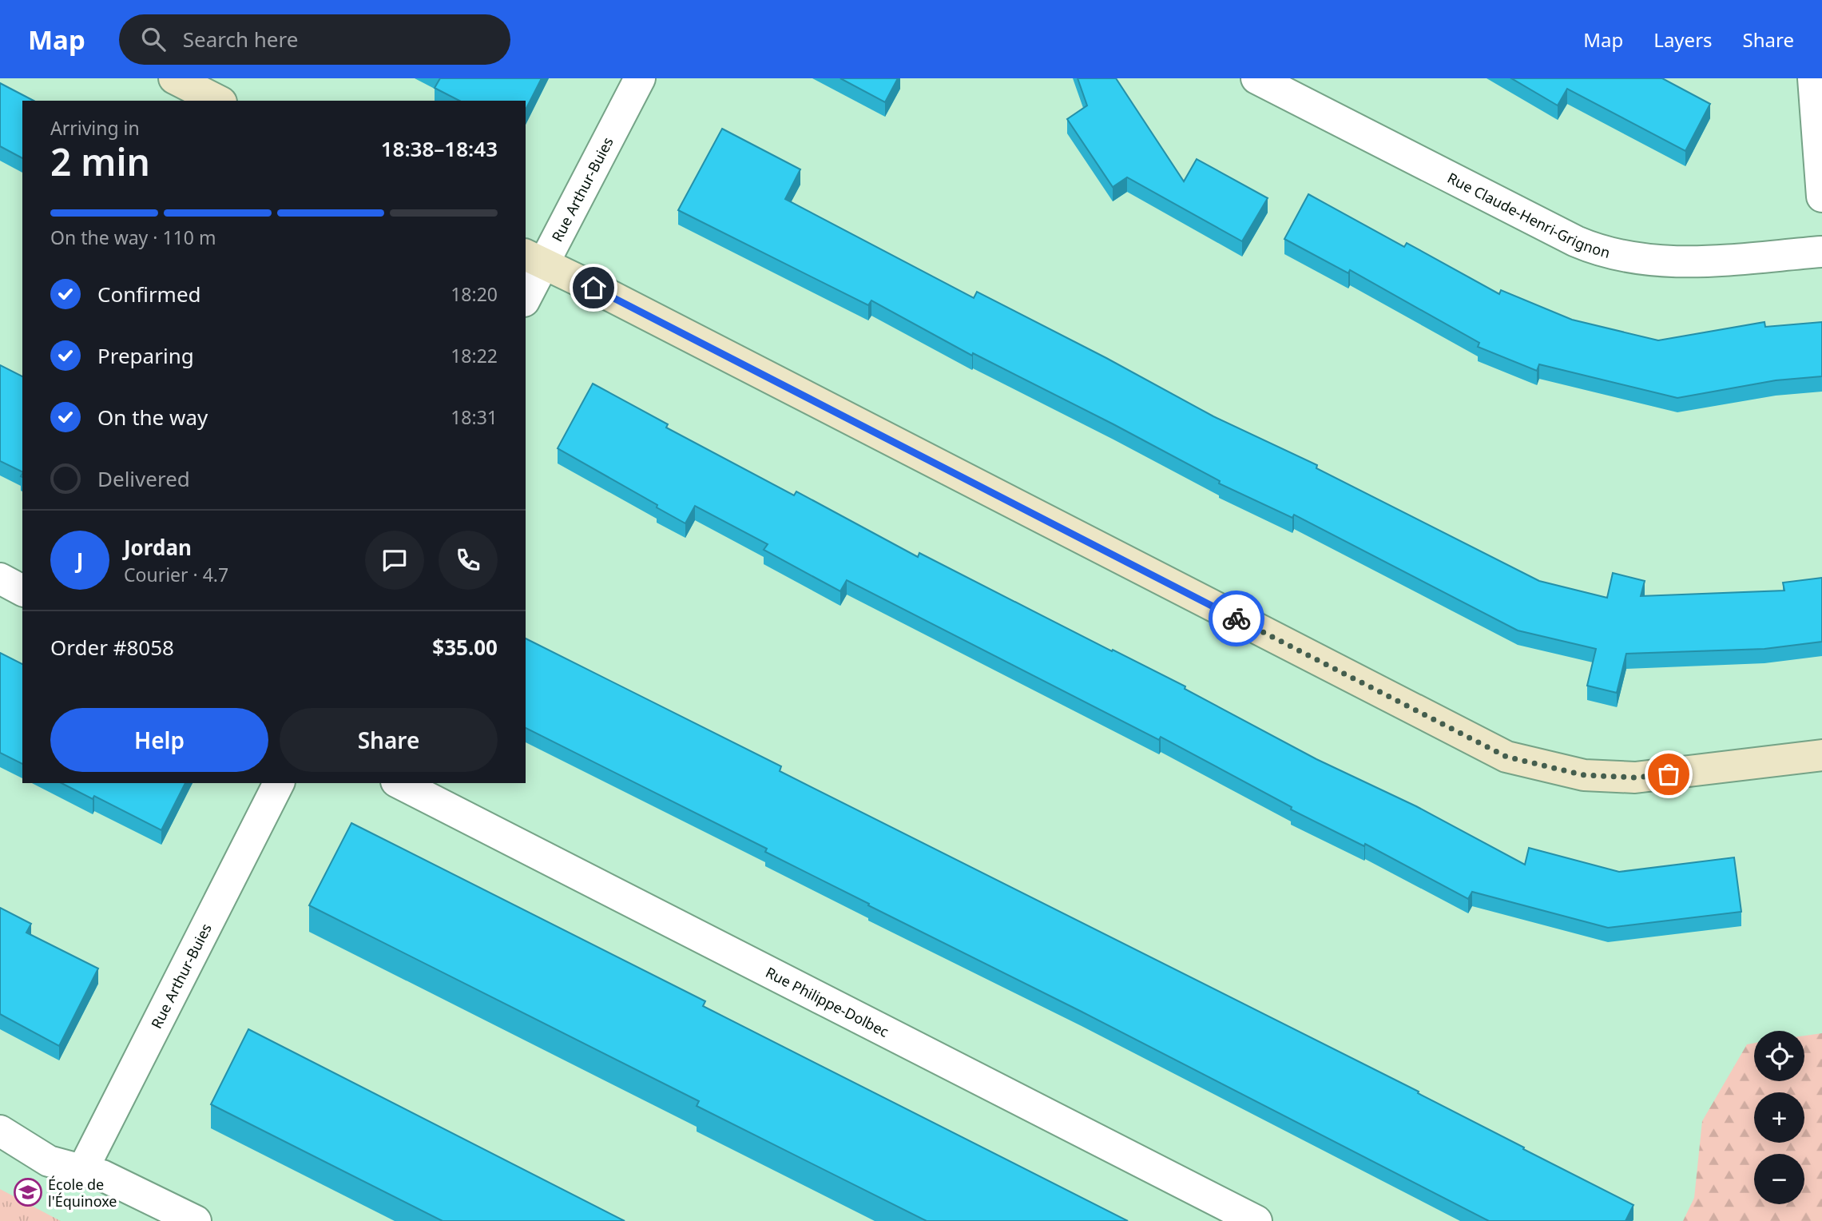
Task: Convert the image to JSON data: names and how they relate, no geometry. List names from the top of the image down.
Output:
{
  "streets": {
    "street": ["Rue Arthur-Buies", "Rue Claude-Henri-Grignon", "Rue Philippe-Dolbec"]
  },
  "places": {
    "school or university": ["École de l'Équinoxe"]
  },
  "page": {
    "header": "Map",
    "search": "Search here",
    "nav": ["Map", "Layers", "Share"],
    "heading": ["2 min", "Arriving in", "18:38–18:43"],
    "panel": [
      "Jordan",
      "Courier · 4.7",
      "Order #8058",
      "$35.00"
    ],
    "bar": "On the way · 110 m",
    "list": [
      ["Confirmed", "18:20"],
      ["Preparing", "18:22"],
      ["On the way", "18:31"],
      "Delivered"
    ],
    "round": "J",
    "buttons": ["Help", "Share"],
    "map_buttons": ["+", "−"]
  }
}
